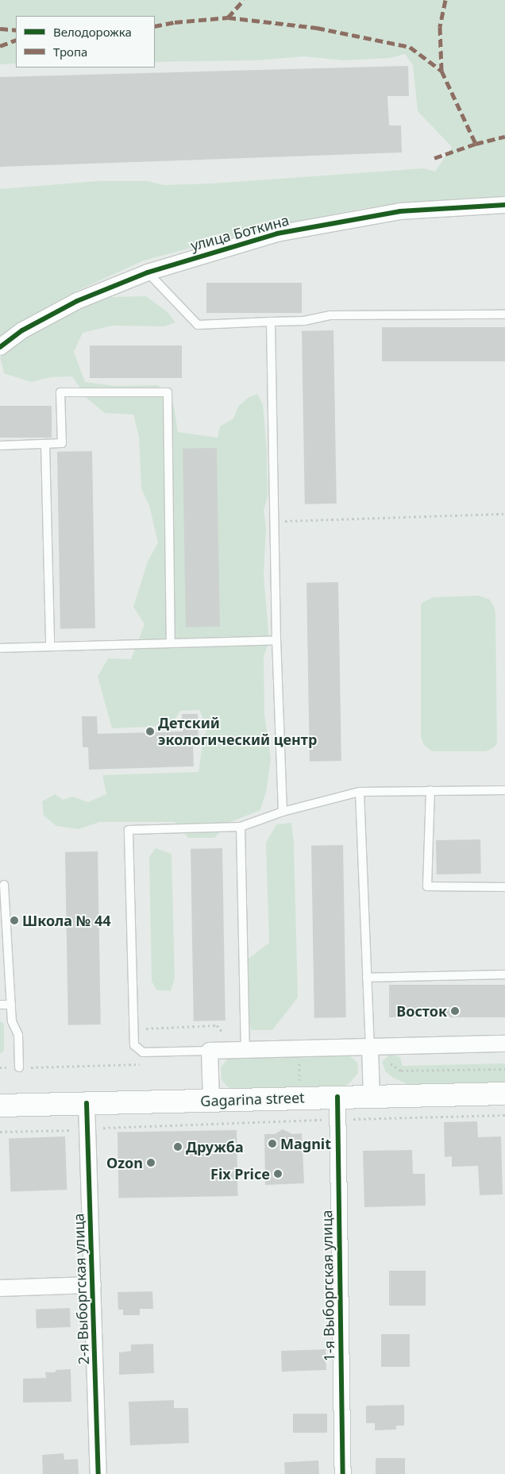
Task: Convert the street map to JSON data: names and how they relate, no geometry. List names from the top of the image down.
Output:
{
  "streets": {
    "main road": ["Gagarina street"],
    "street": ["улица Боткина", "1-я Выборгская улица", "2-я Выборгская улица"]
  },
  "crossings": [
    ["Gagarina street", "1-я Выборгская улица"],
    ["Gagarina street", "2-я Выборгская улица"]
  ],
  "places": [
    "Детский экологический центр",
    "Школа № 44",
    "Восток",
    "Magnit",
    "Дружба",
    "Ozon",
    "Fix Price"
  ],
  "legend": ["Велодорожка", "Тропа"]
}
